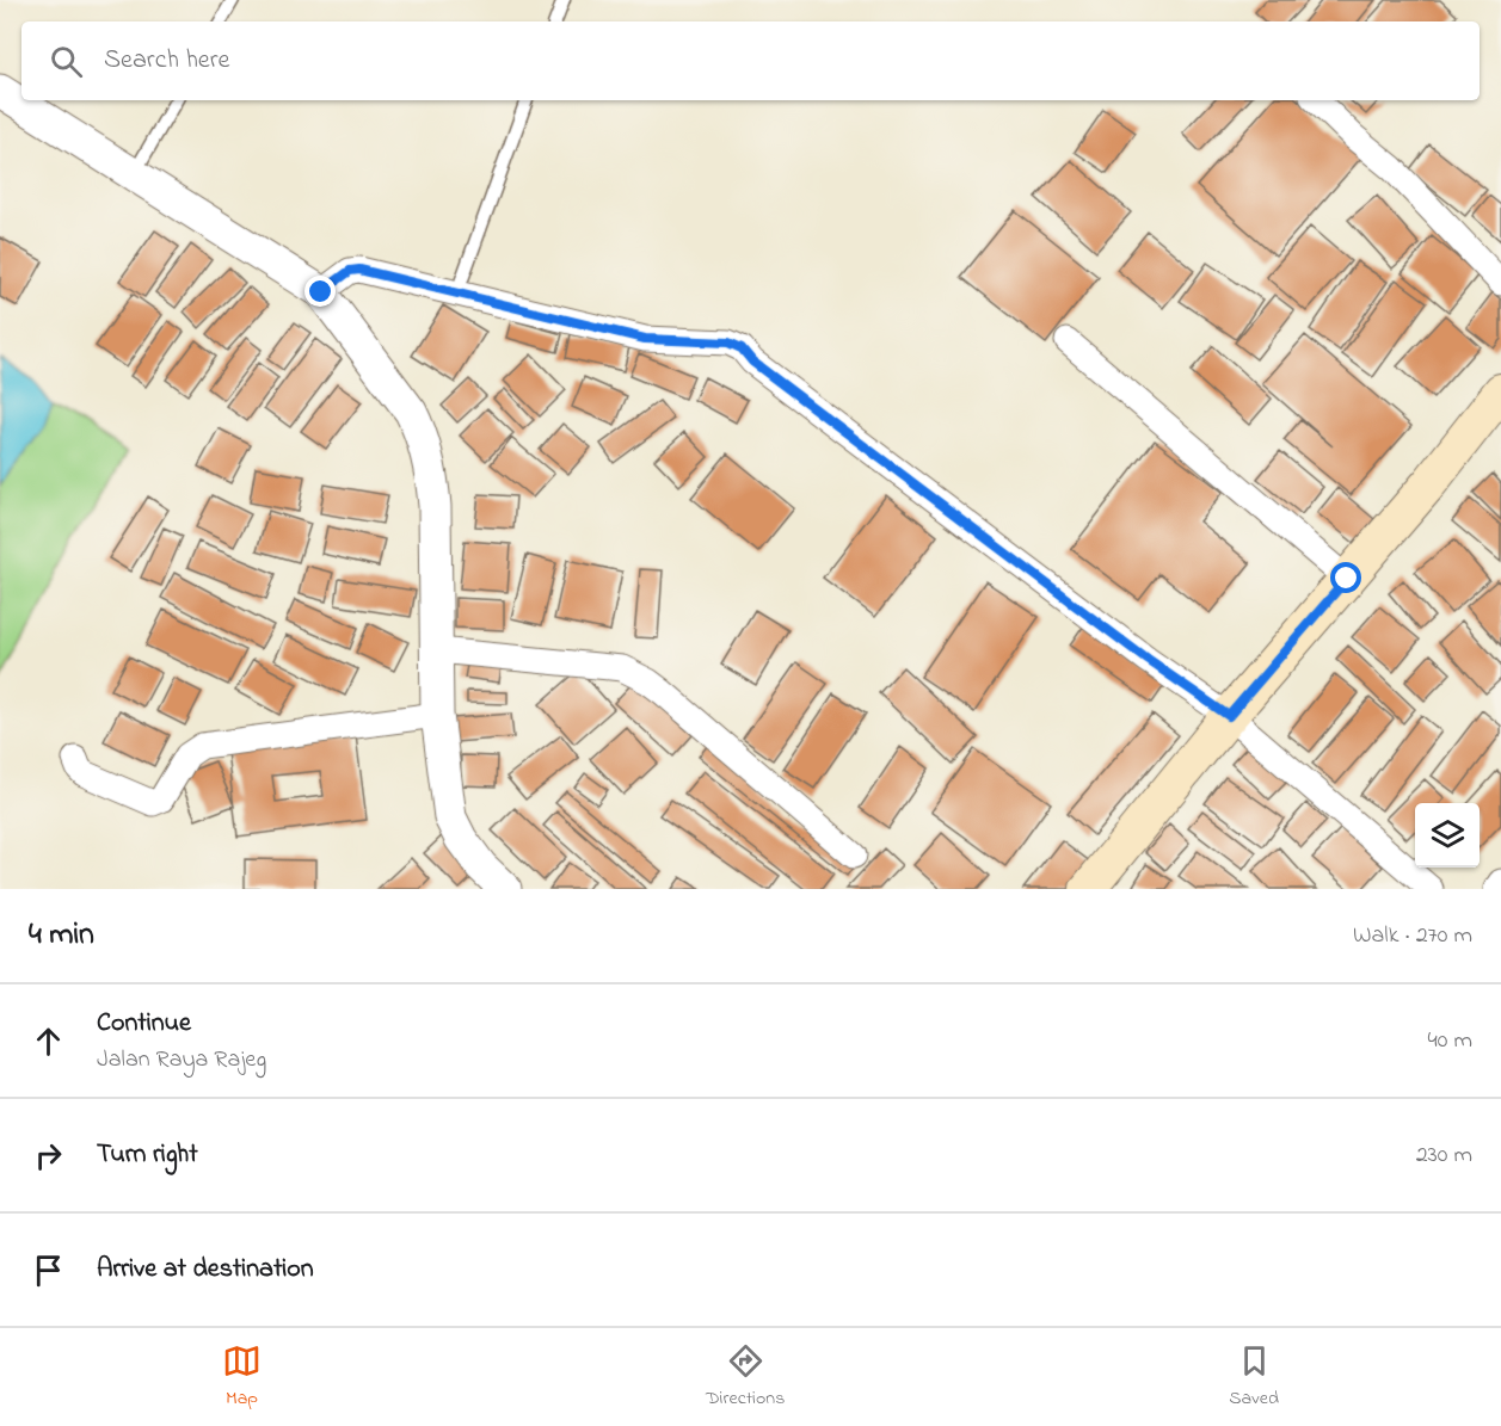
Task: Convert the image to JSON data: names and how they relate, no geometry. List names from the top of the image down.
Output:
{
  "page": {
    "search": "Search here",
    "heading": ["4 min", "Walk · 270 m"],
    "list": [
      ["Continue", "Jalan Raya Rajeg", "40 m"],
      ["Turn right", "230 m"],
      "Arrive at destination"
    ],
    "nav": ["Map", "Directions", "Saved"]
  }
}
